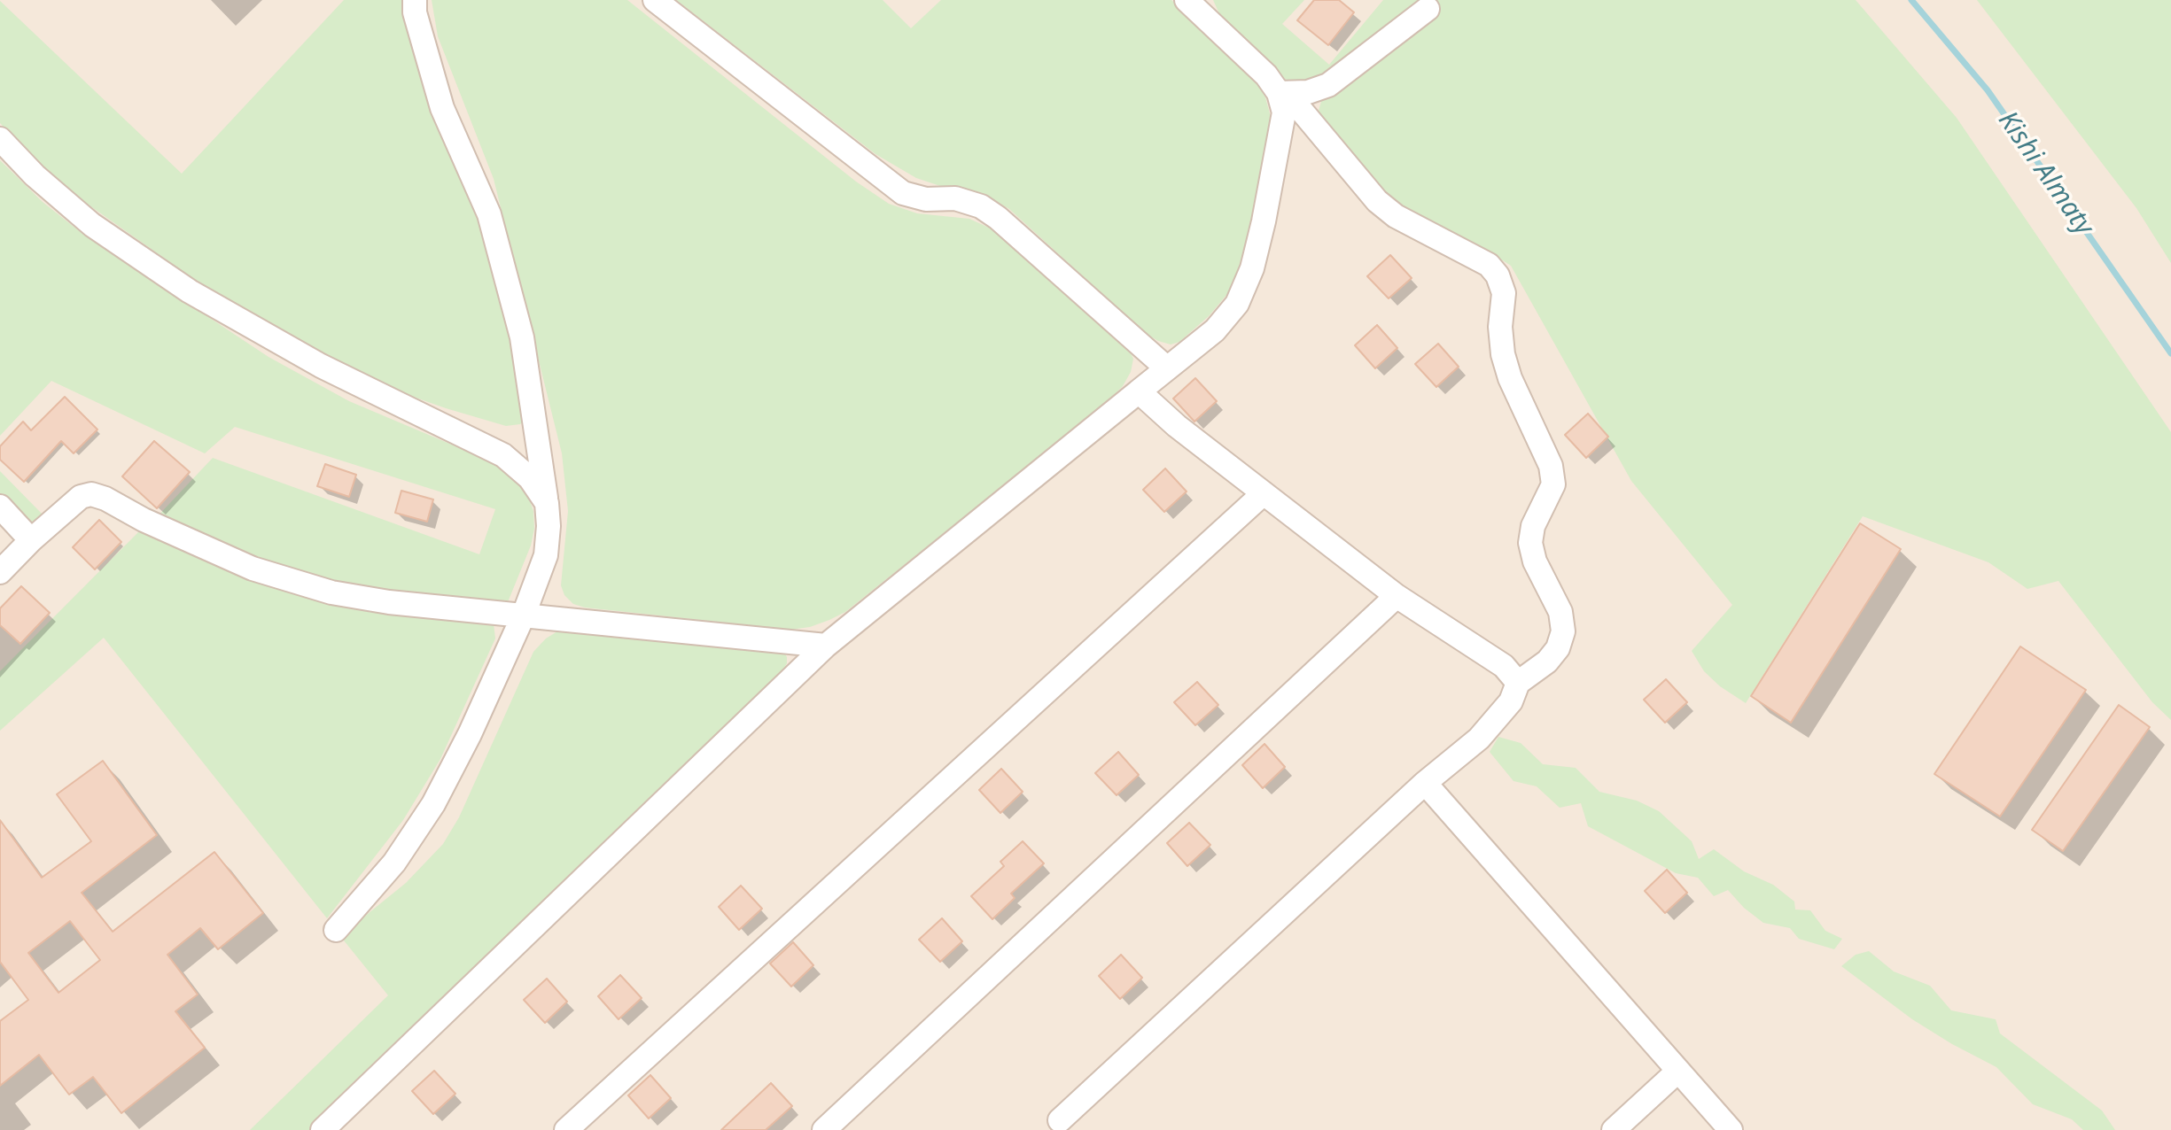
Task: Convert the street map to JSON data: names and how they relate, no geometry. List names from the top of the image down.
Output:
{
  "water": ["Kіshі Almaty"]
}
